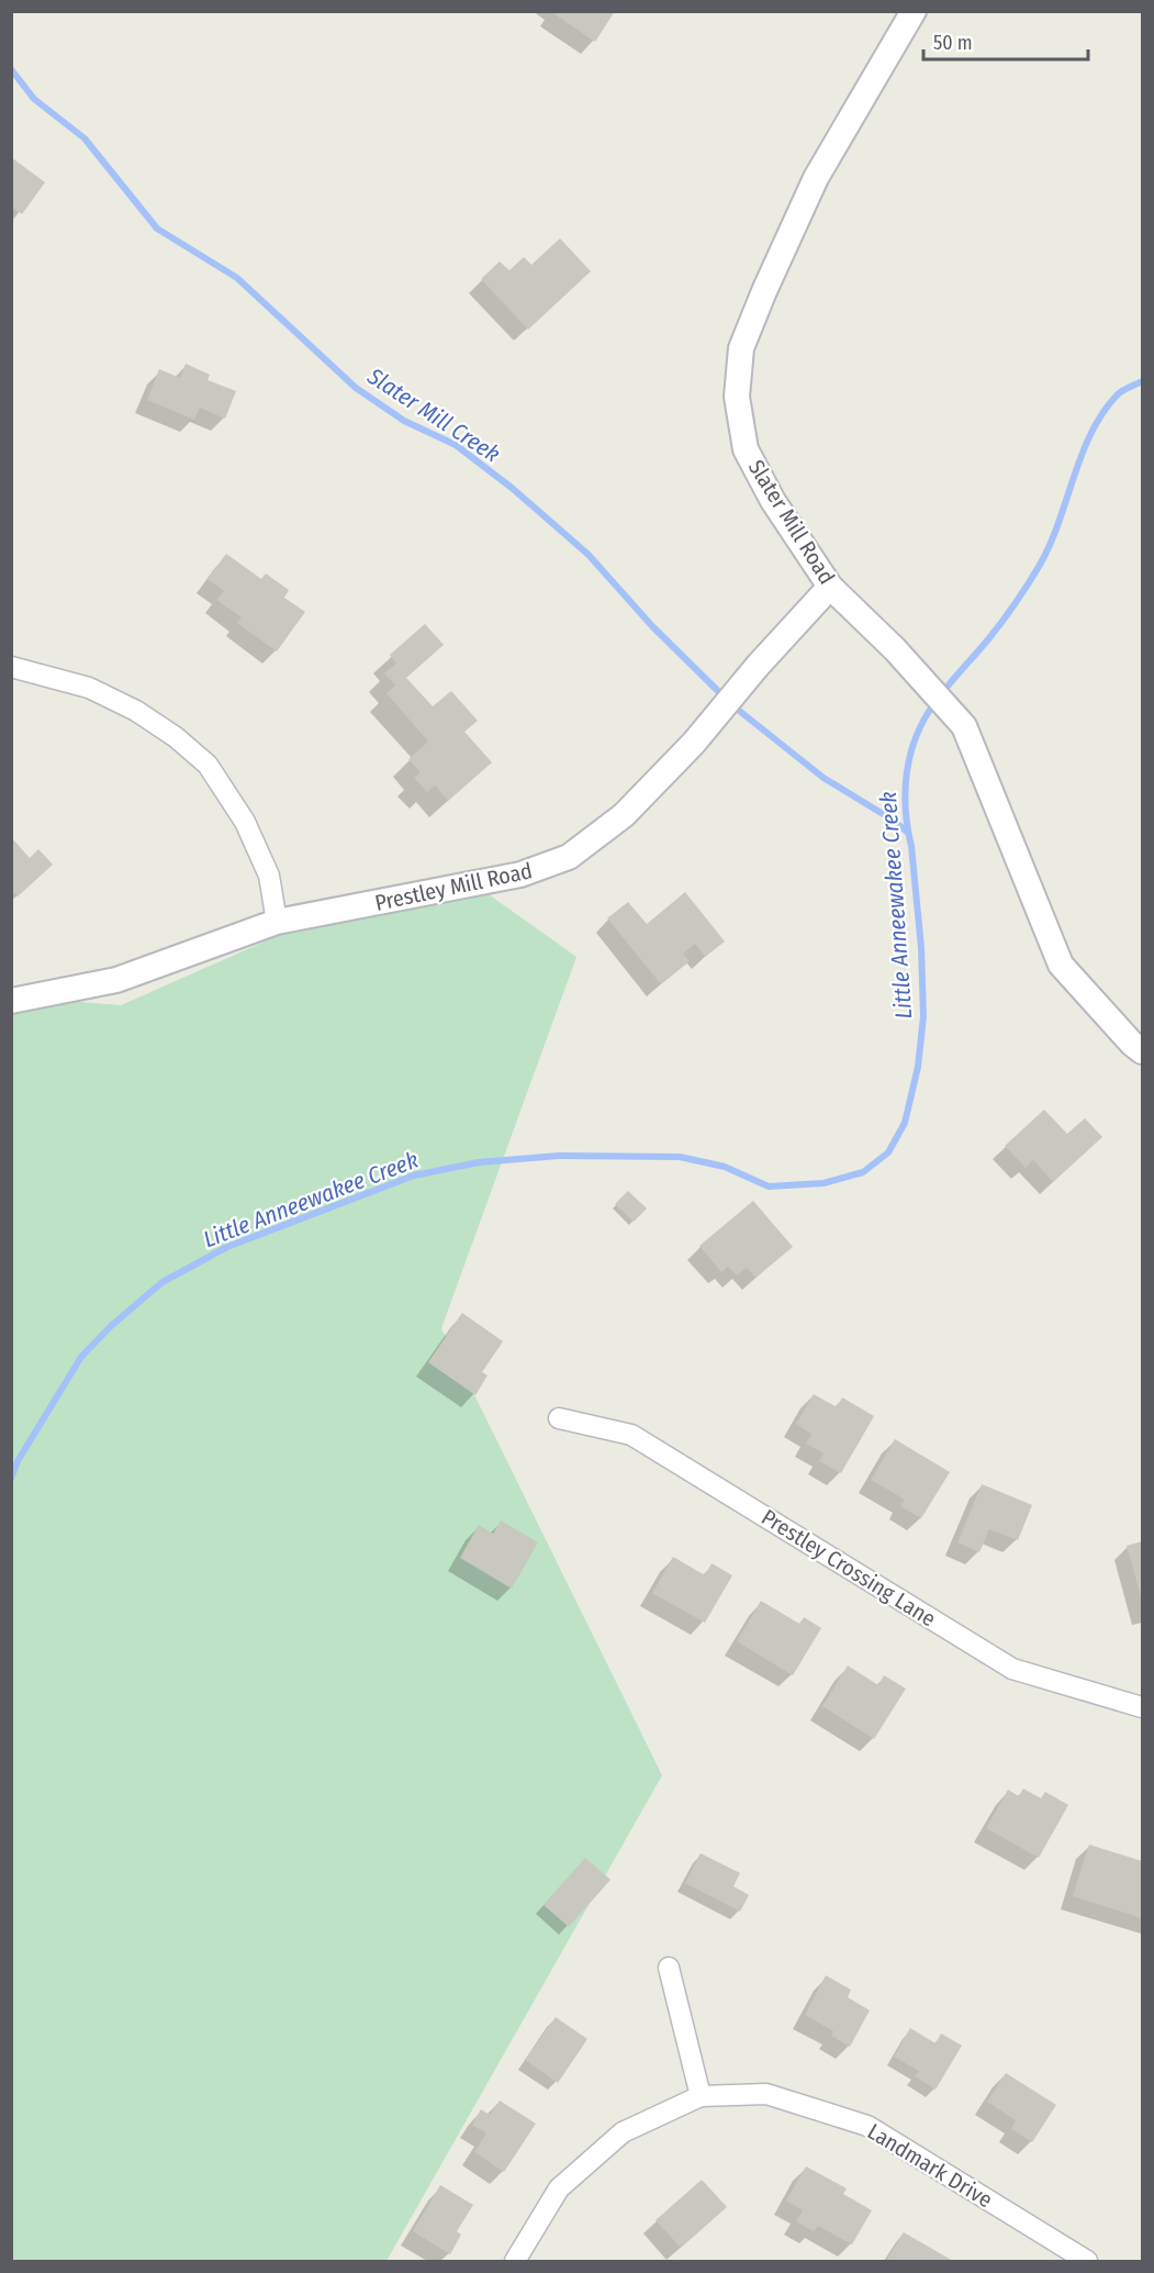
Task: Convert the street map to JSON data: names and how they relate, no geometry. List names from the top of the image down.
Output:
{
  "streets": {
    "street": [
      "Slater Mill Road",
      "Prestley Mill Road",
      "Prestley Crossing Lane",
      "Landmark Drive"
    ]
  },
  "crossings": [
    ["Slater Mill Road", "Prestley Mill Road"]
  ],
  "water": ["Slater Mill Creek", "Little Anneewakee Creek"],
  "scale_bar": "50 m"
}
